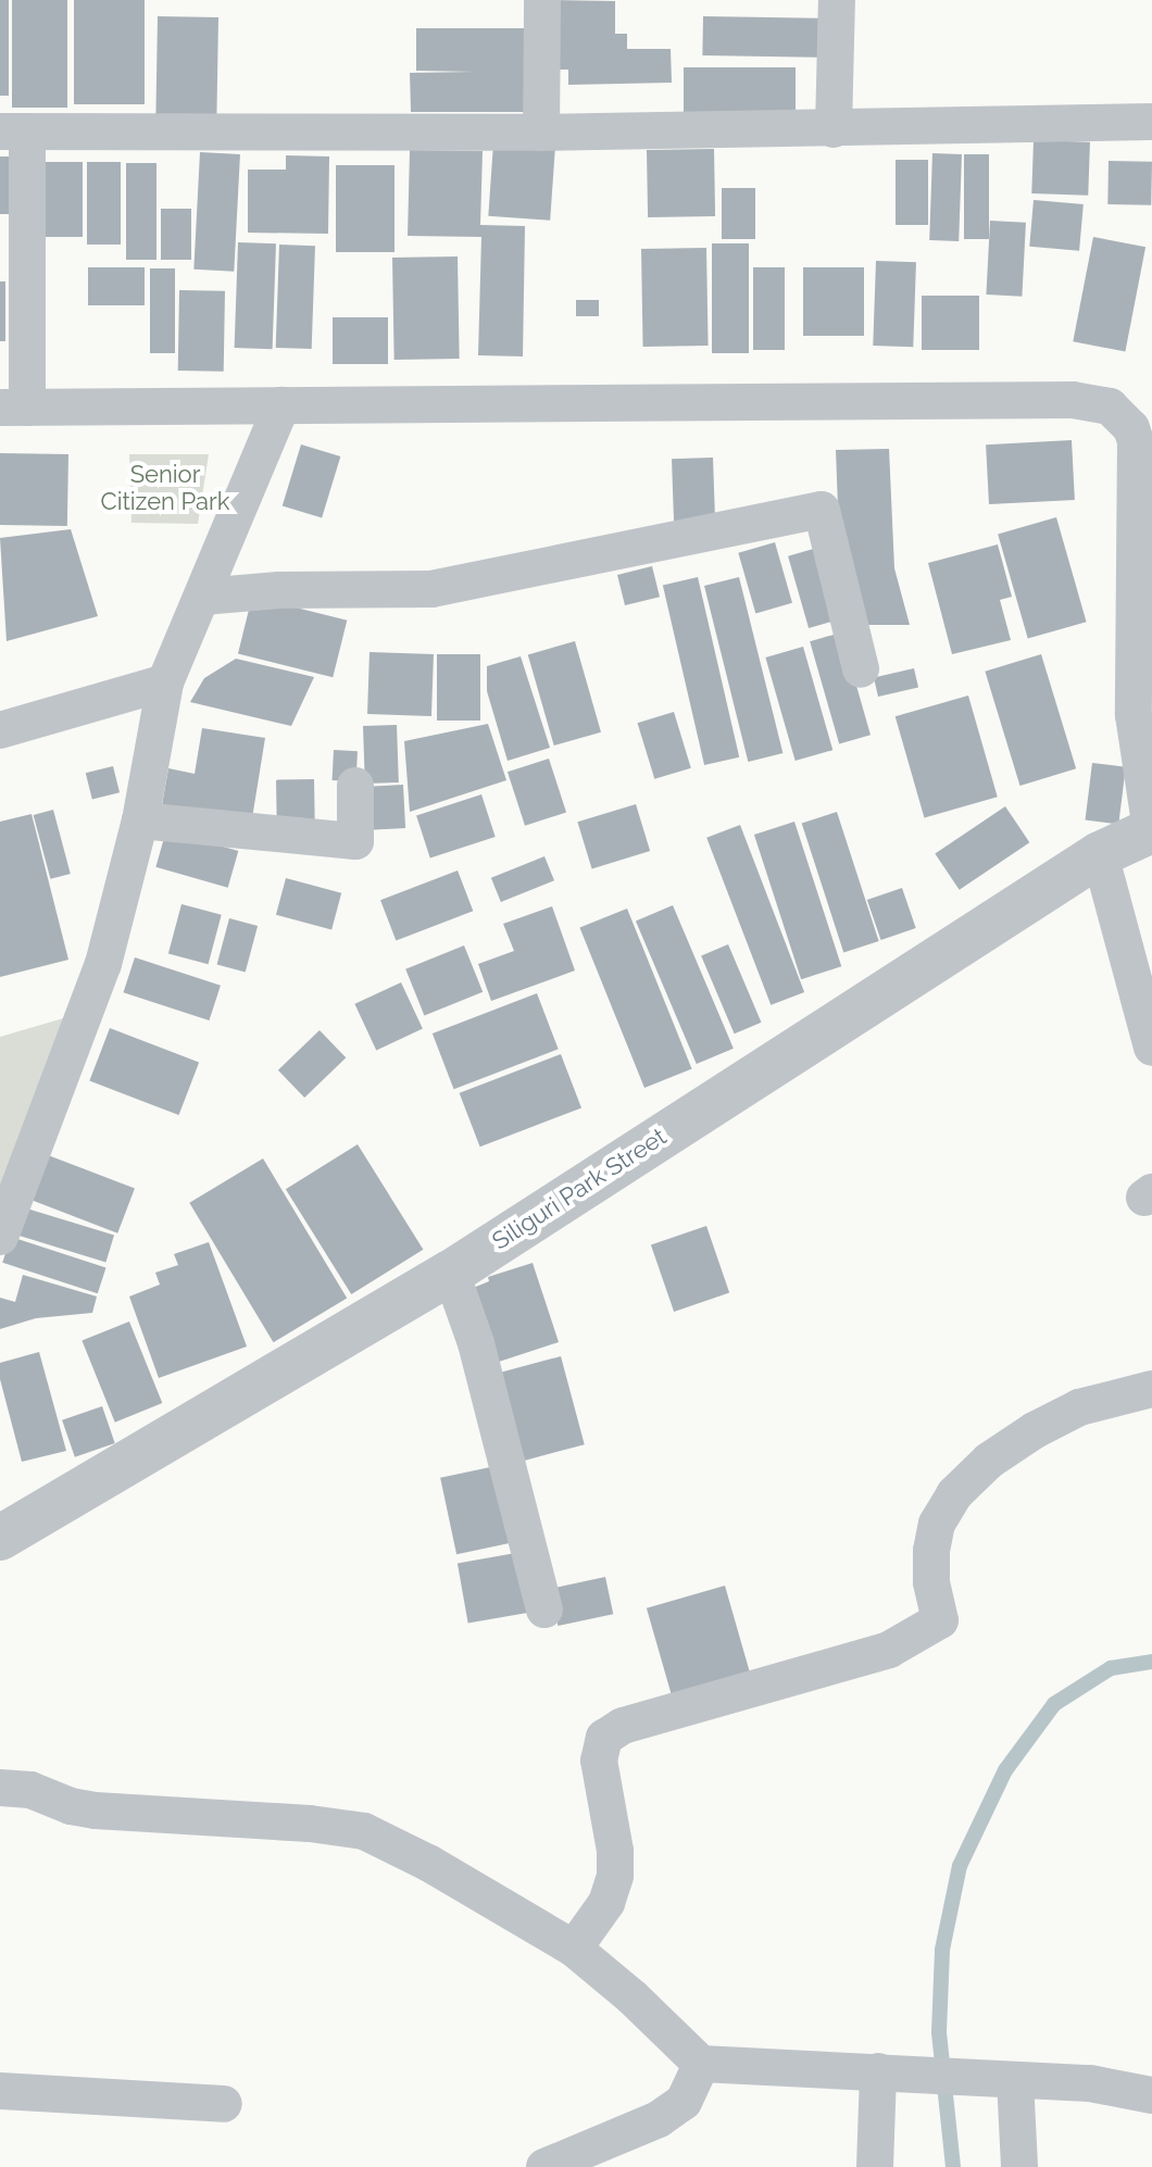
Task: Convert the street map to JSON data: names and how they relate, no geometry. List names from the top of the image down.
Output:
{
  "streets": {
    "street": ["Siliguri Park Street"]
  },
  "parks": ["Senior Citizen Park"]
}
